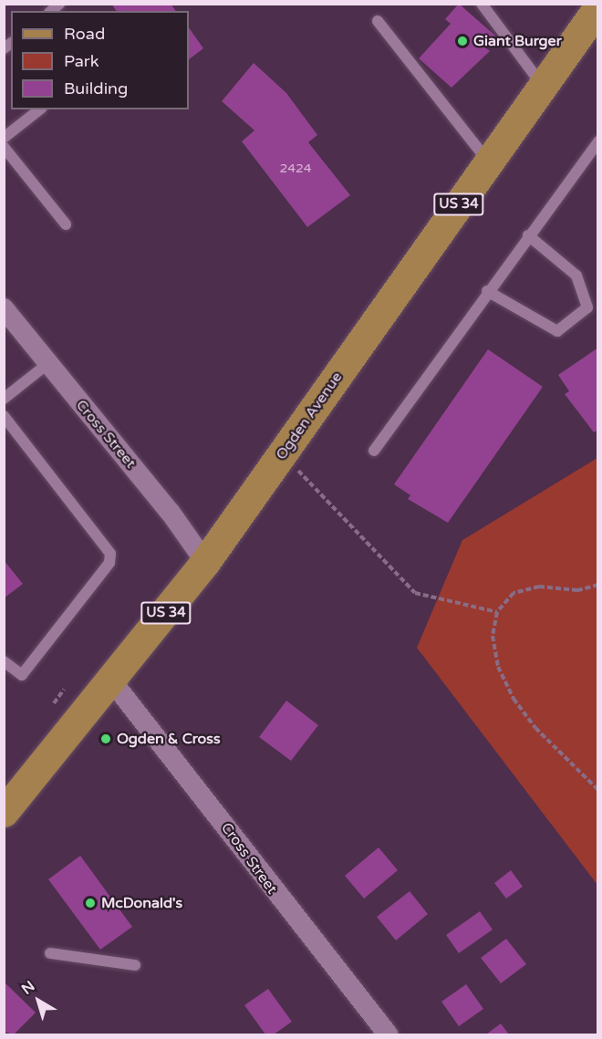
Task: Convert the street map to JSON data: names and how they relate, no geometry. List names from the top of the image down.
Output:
{
  "streets": {
    "main road": ["US 34", "Ogden Avenue"],
    "street": ["Cross Street"]
  },
  "crossings": [
    ["Ogden Avenue", "Cross Street"]
  ],
  "places": ["Giant Burger", "Ogden & Cross", "McDonald's"],
  "house_numbers": ["2424"],
  "legend": ["Road", "Park", "Building"],
  "north": "top left"
}
